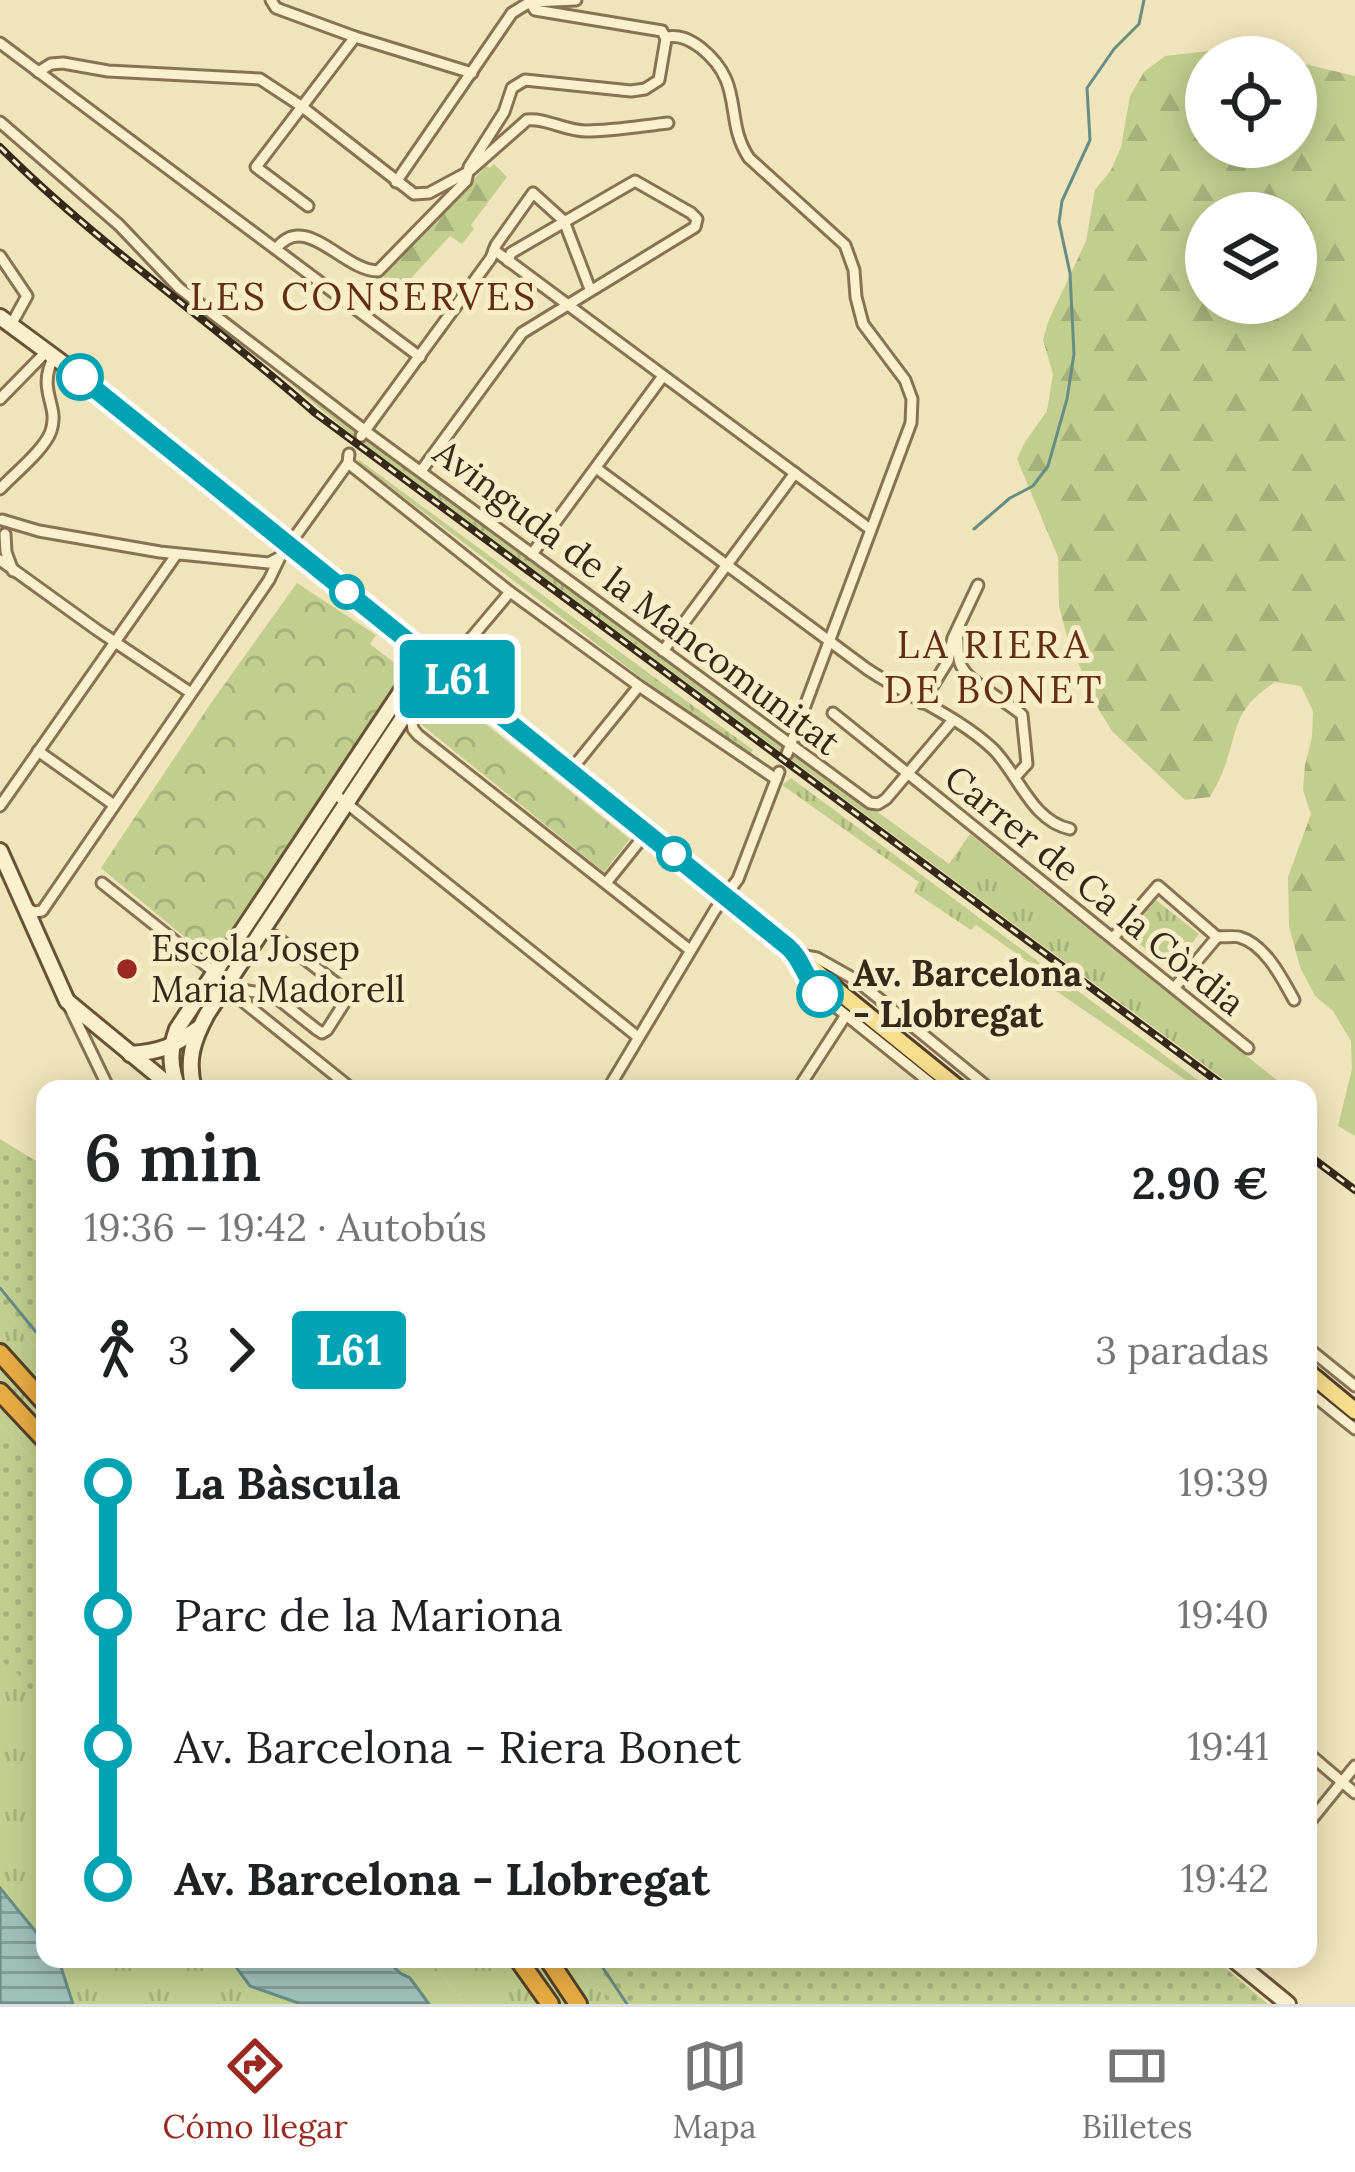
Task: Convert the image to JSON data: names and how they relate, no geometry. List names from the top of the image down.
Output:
{
  "streets": {
    "street": ["Avinguda de la Mancomunitat", "Carrer de Ca la Còrdia"]
  },
  "crossings": [
    ["Avinguda de la Mancomunitat", "Carrer de Ca la Còrdia"]
  ],
  "districts": ["LES CONSERVES", "LA RIERA DE BONET"],
  "places": ["Escola Josep Maria Madorell", "Av. Barcelona - Llobregat"],
  "lines": ["bus line L61"],
  "page": {
    "on_map": "L61",
    "heading": ["6 min", "19:36 – 19:42 · Autobús", "2.90 €"],
    "legs": ["3", "L61", "3 paradas"],
    "list": [
      {
        "name": "La Bàscula",
        "value": "19:39"
      },
      {
        "name": "Parc de la Mariona",
        "value": "19:40"
      },
      {
        "name": "Av. Barcelona - Riera Bonet",
        "value": "19:41"
      },
      {
        "name": "Av. Barcelona - Llobregat",
        "value": "19:42"
      }
    ],
    "tabs": ["Cómo llegar", "Mapa", "Billetes"]
  }
}
